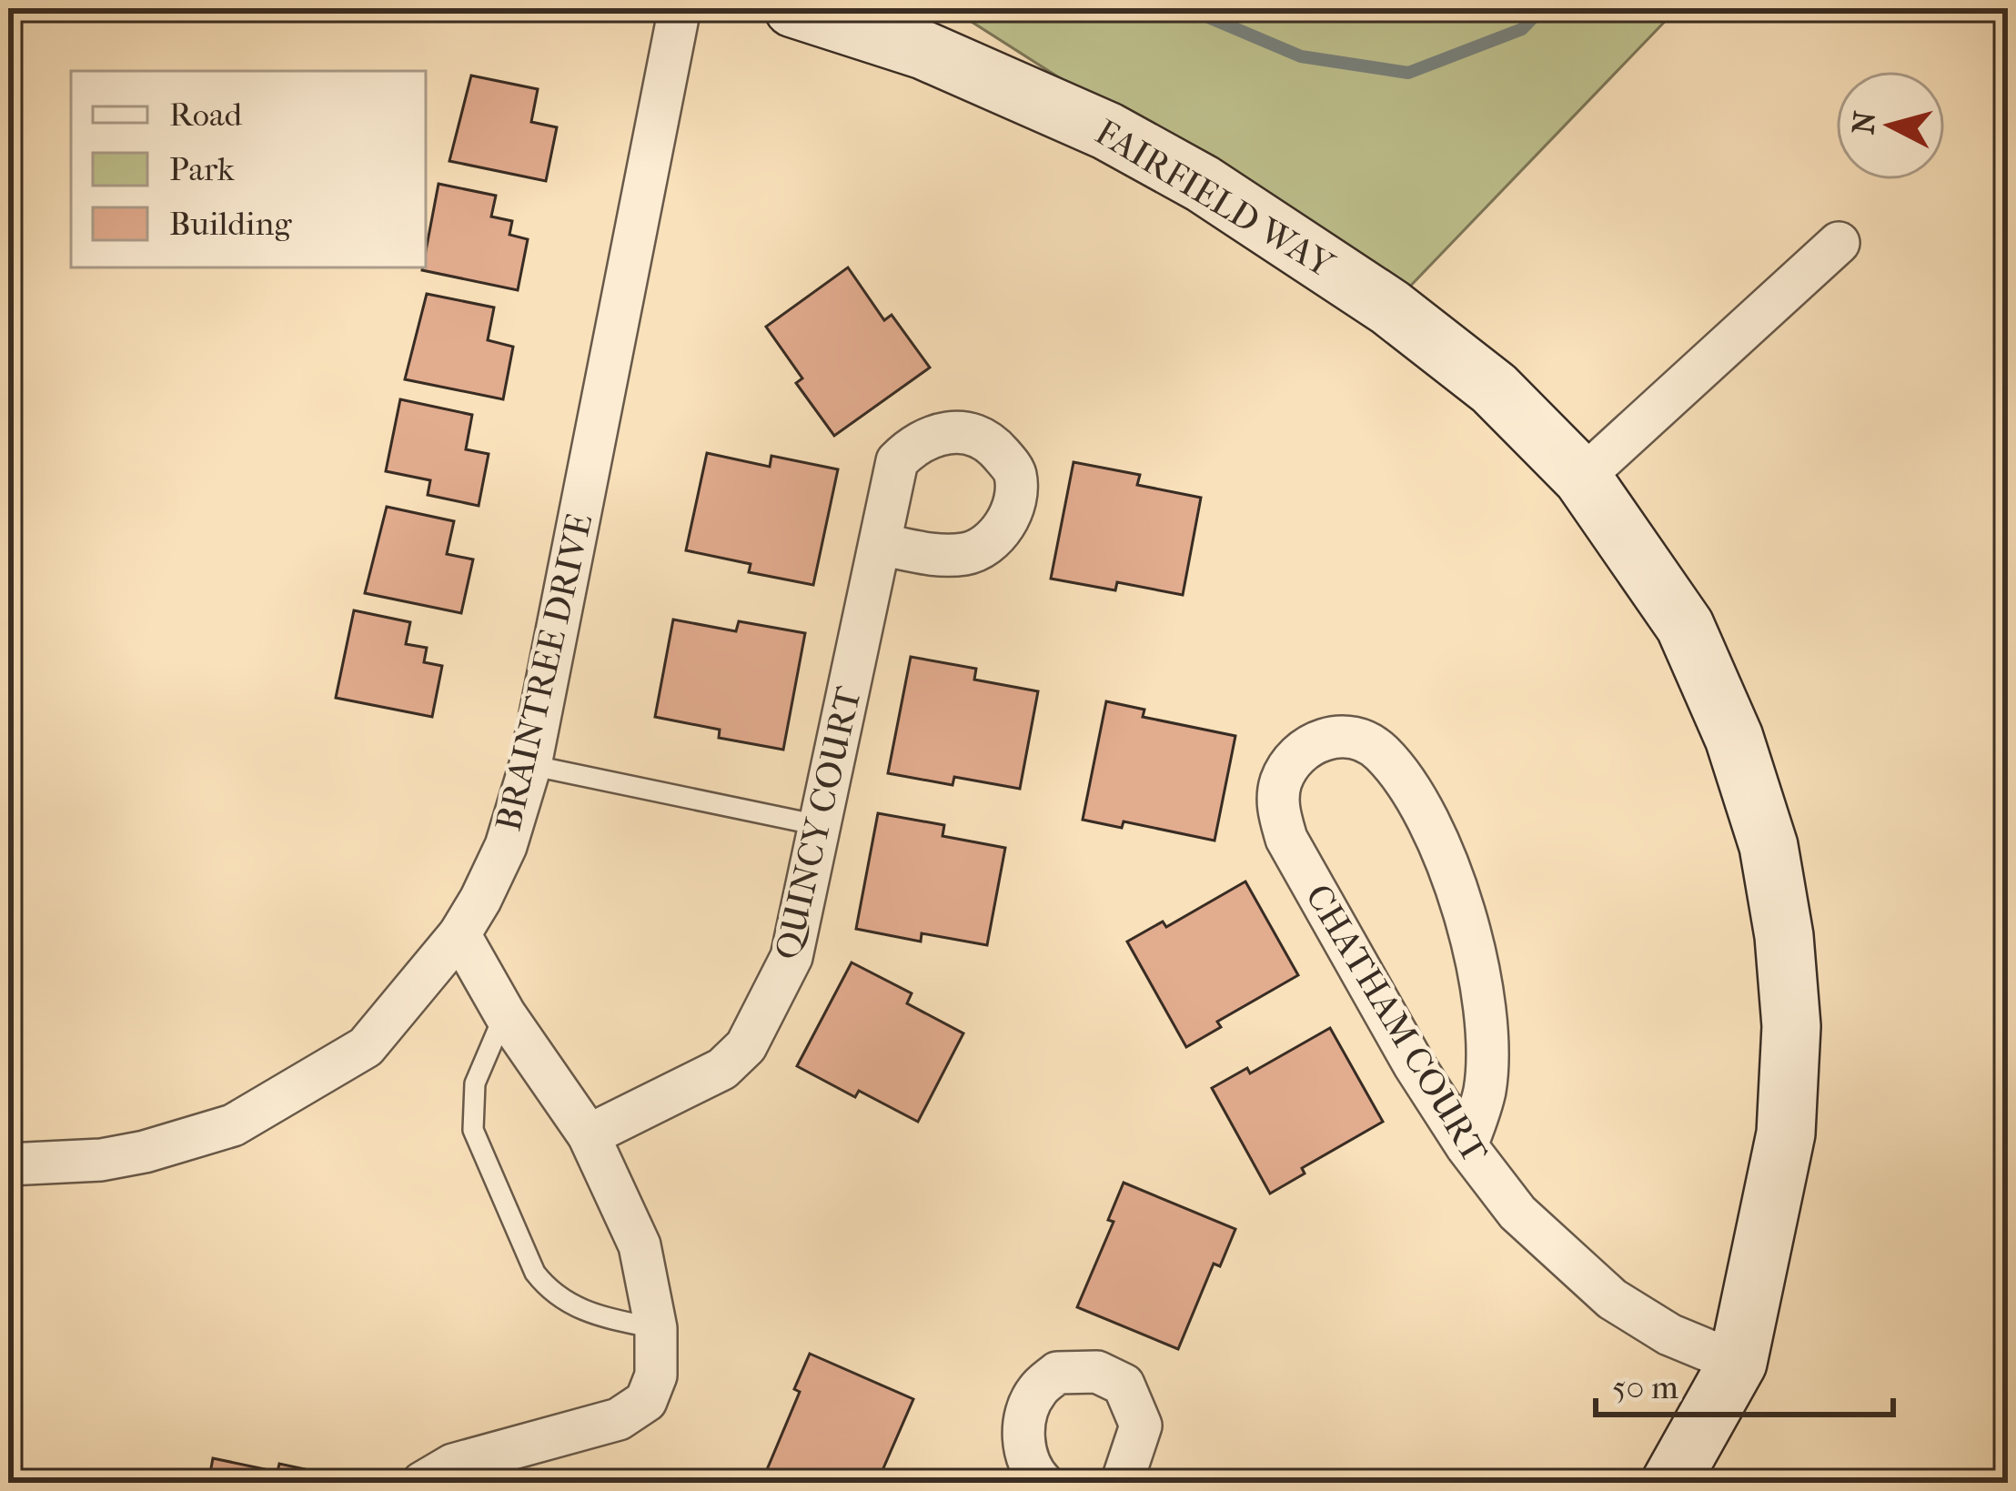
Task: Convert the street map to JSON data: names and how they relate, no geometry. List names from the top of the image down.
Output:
{
  "streets": {
    "street": [
      "FAIRFIELD WAY",
      "BRAINTREE DRIVE",
      "QUINCY COURT",
      "CHATHAM COURT"
    ]
  },
  "crossings": [
    ["FAIRFIELD WAY", "CHATHAM COURT"]
  ],
  "legend": ["Road", "Park", "Building"],
  "scale_bar": "50 m",
  "north": "left"
}
